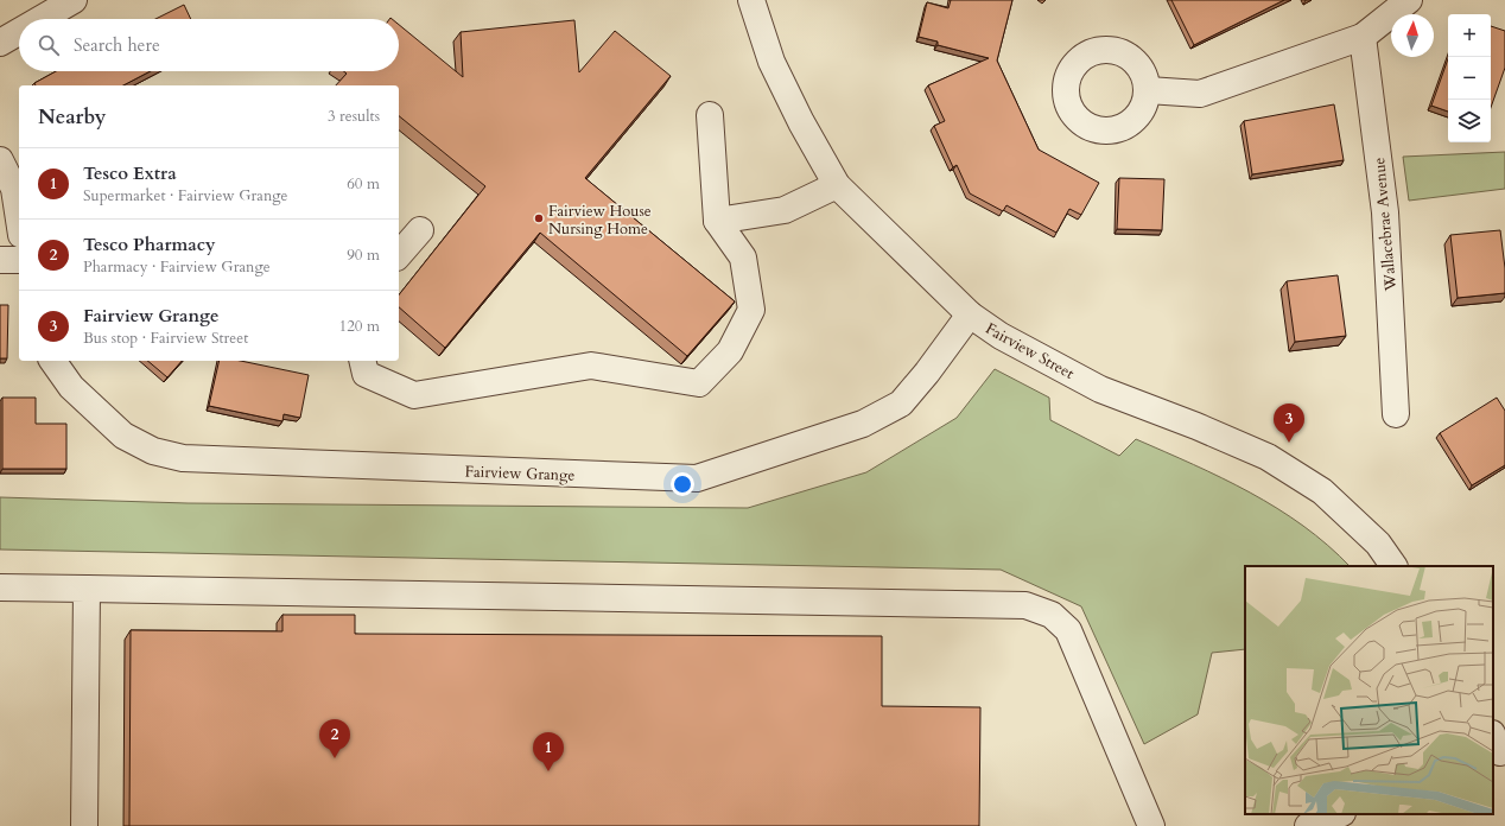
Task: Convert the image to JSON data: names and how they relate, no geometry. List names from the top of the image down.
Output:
{
  "streets": {
    "street": ["Wallacebrae Avenue", "Fairview Street", "Fairview Grange"]
  },
  "crossings": [
    ["Fairview Street", "Fairview Grange"]
  ],
  "places": ["Fairview House Nursing Home"],
  "north": "top",
  "page": {
    "map_buttons": ["+", "−"],
    "search": "Search here",
    "heading": ["Nearby", "3 results"],
    "list": [
      {
        "mark": "1",
        "name": "Tesco Extra",
        "note": "Supermarket · Fairview Grange",
        "value": "60 m"
      },
      {
        "mark": "2",
        "name": "Tesco Pharmacy",
        "note": "Pharmacy · Fairview Grange",
        "value": "90 m"
      },
      {
        "mark": "3",
        "name": "Fairview Grange",
        "note": "Bus stop · Fairview Street",
        "value": "120 m"
      }
    ],
    "pins": ["3", "2", "1"]
  }
}
